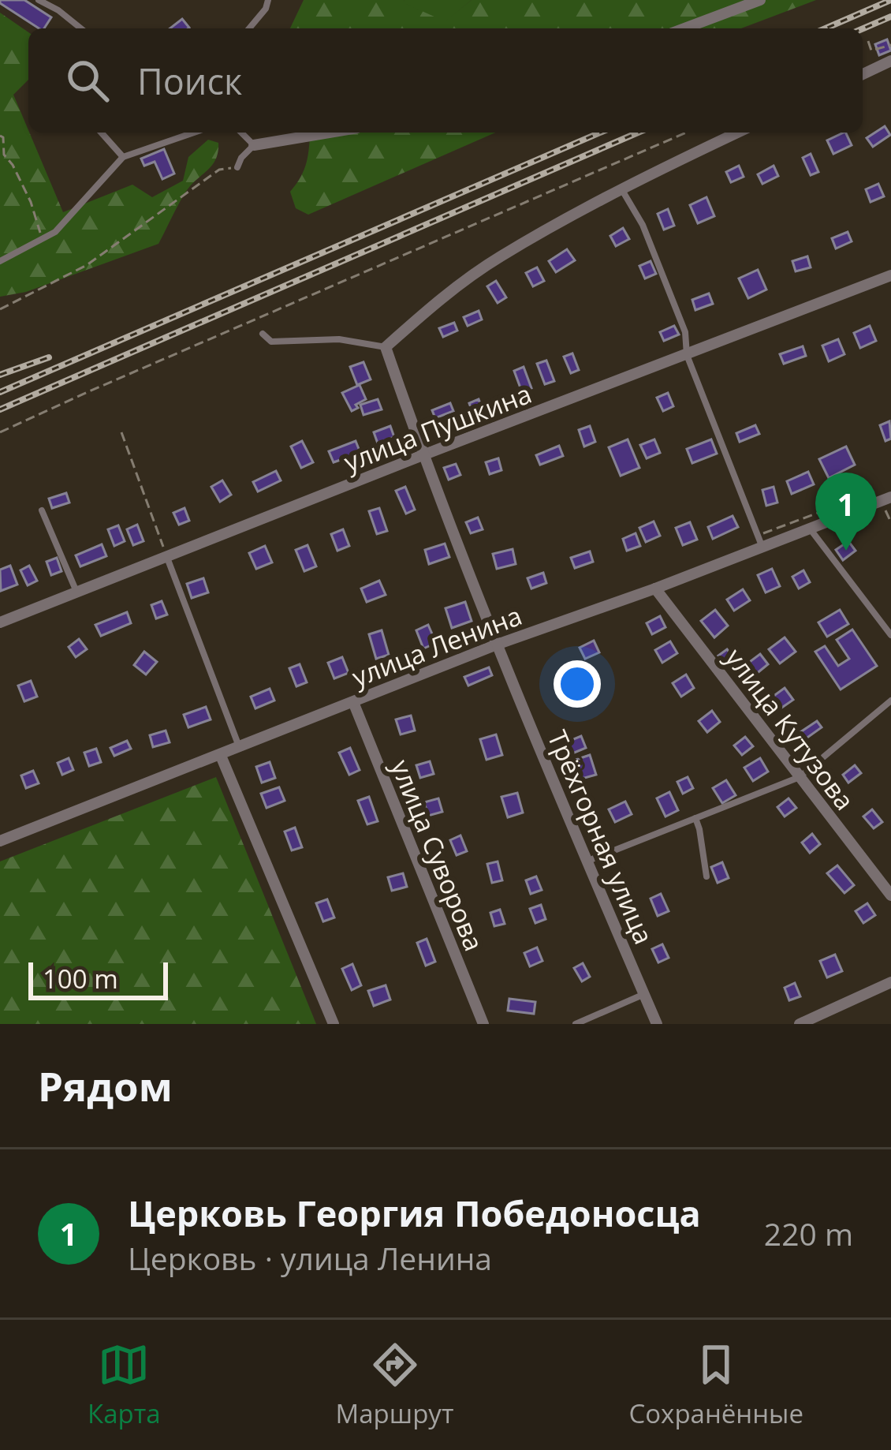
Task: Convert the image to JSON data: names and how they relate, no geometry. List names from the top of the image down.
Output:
{
  "streets": {
    "street": [
      "улица Пушкина",
      "улица Ленина",
      "улица Кутузова",
      "Трёхгорная улица",
      "улица Суворова"
    ]
  },
  "crossings": [
    ["улица Пушкина", "Трёхгорная улица"],
    ["улица Ленина", "улица Кутузова"],
    ["улица Ленина", "Трёхгорная улица"],
    ["улица Ленина", "улица Суворова"]
  ],
  "scale_bar": "100 m",
  "page": {
    "search": "Поиск",
    "pins": "1",
    "scale": "100 m",
    "heading": "Рядом",
    "list": [
      {
        "mark": "1",
        "name": "Церковь Георгия Победоносца",
        "note": "Церковь · улица Ленина",
        "value": "220 m"
      }
    ],
    "nav": ["Карта", "Маршрут", "Сохранённые"]
  }
}
